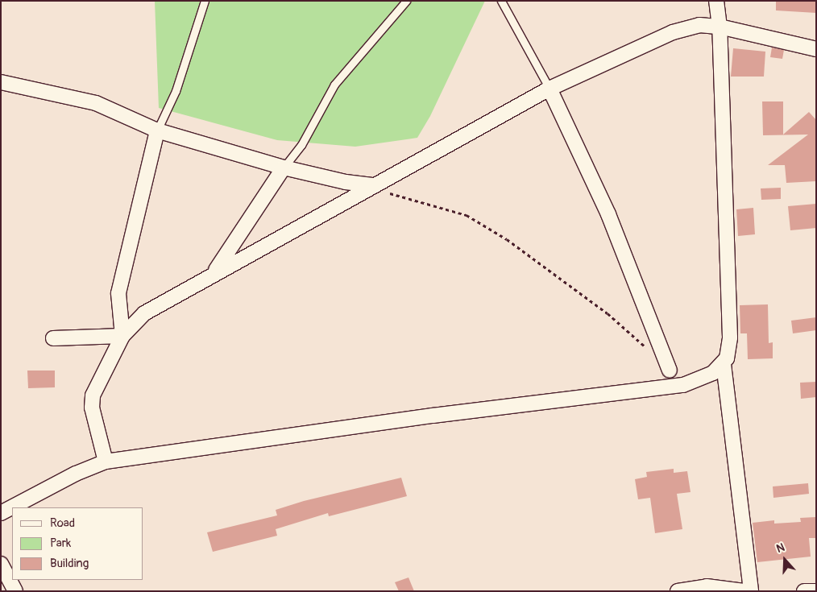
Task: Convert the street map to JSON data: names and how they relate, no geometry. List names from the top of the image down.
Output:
{
  "legend": ["Road", "Park", "Building"],
  "north": "top"
}
